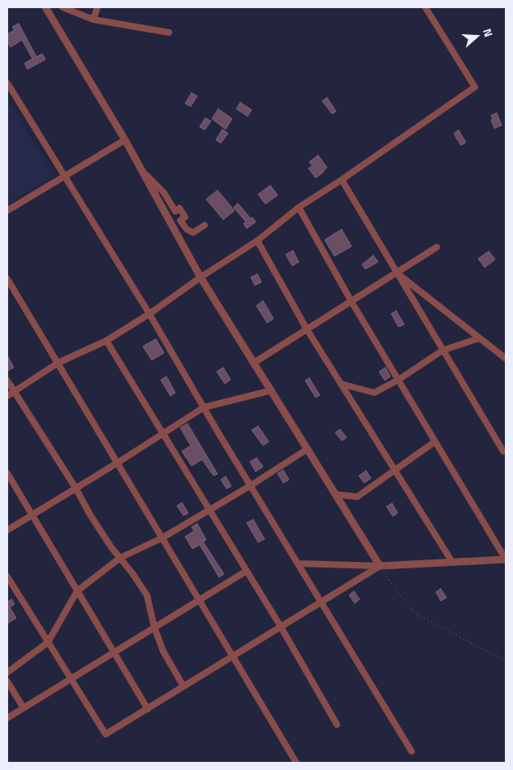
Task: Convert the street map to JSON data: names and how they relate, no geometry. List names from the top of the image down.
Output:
{
  "north": "right"
}
